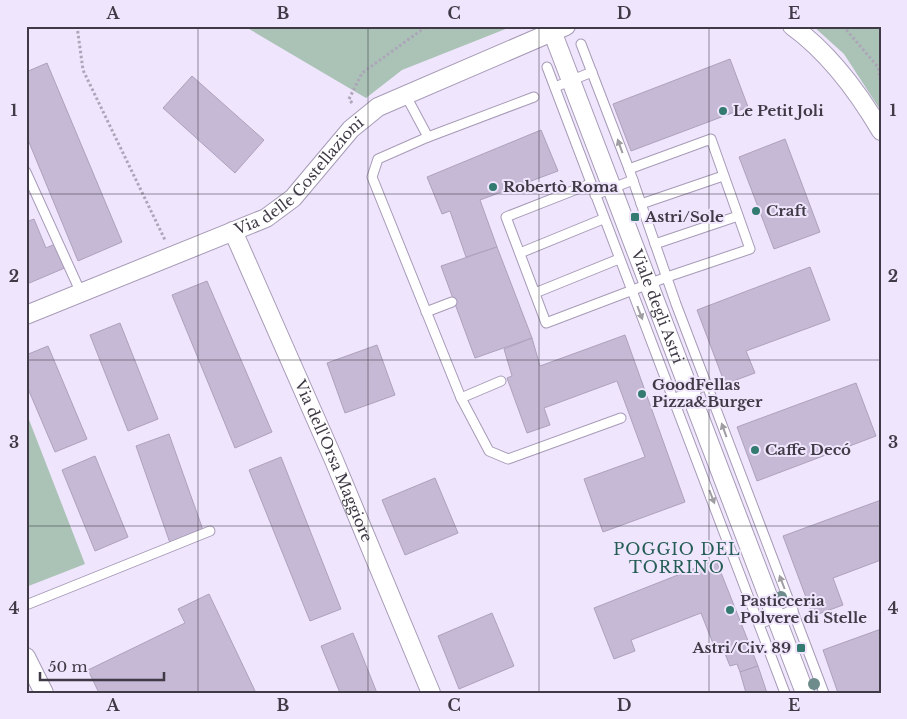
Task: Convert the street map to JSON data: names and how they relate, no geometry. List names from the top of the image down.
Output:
{
  "streets": {
    "street": ["Via delle Costellazioni", "Viale degli Astri", "Via dell'Orsa Maggiore"]
  },
  "crossings": [
    ["Via delle Costellazioni", "Viale degli Astri"],
    ["Via delle Costellazioni", "Via dell'Orsa Maggiore"]
  ],
  "districts": ["POGGIO DEL TORRINO"],
  "places": {
    "other": [
      "Le Petit Joli",
      "Robertò Roma",
      "Craft",
      "GoodFellas Pizza&Burger",
      "Caffe Decó",
      "Pasticceria Polvere di Stelle"
    ],
    "transit": ["Astri/Sole", "Astri/Civ. 89"]
  },
  "scale_bar": "50 m",
  "grid": {
    "columns": [
      "A",
      "B",
      "C",
      "D",
      "E"
    ],
    "rows": [
      "1",
      "2",
      "3",
      "4"
    ]
  }
}
